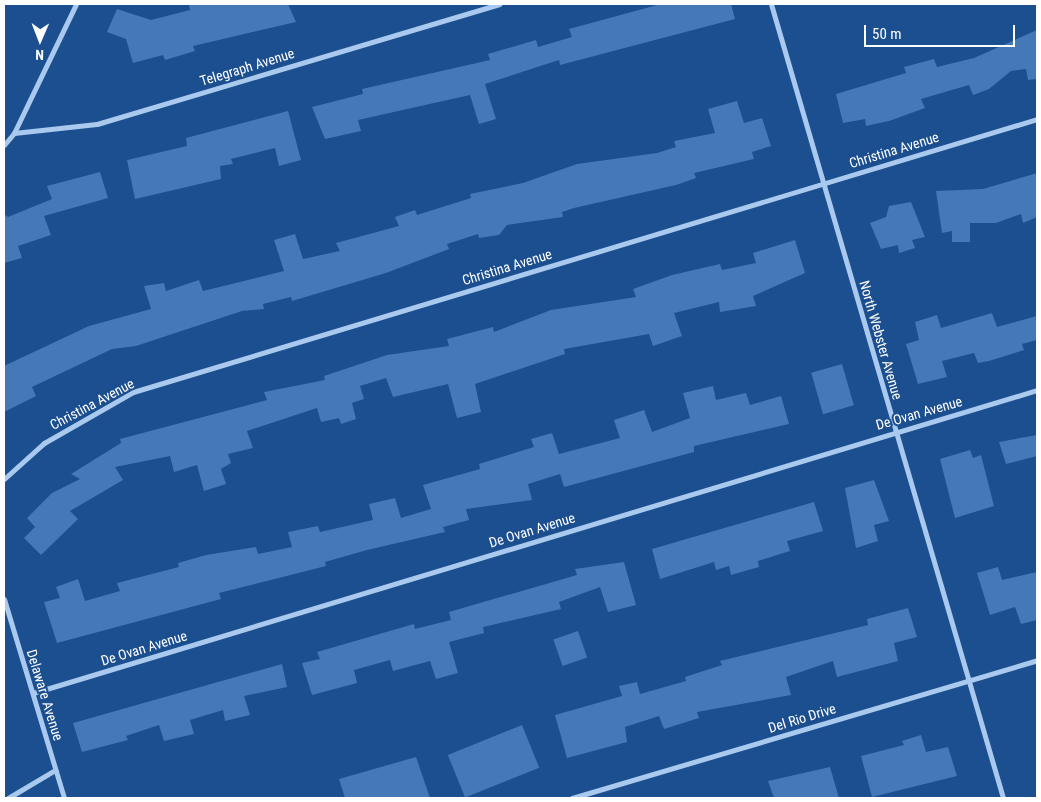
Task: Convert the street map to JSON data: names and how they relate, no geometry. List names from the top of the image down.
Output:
{
  "streets": {
    "street": [
      "Telegraph Avenue",
      "Christina Avenue",
      "North Webster Avenue",
      "De Ovan Avenue",
      "Delaware Avenue",
      "Del Rio Drive"
    ]
  },
  "crossings": [
    ["Christina Avenue", "North Webster Avenue"],
    ["North Webster Avenue", "De Ovan Avenue"],
    ["North Webster Avenue", "Del Rio Drive"],
    ["De Ovan Avenue", "Delaware Avenue"]
  ],
  "scale_bar": "50 m",
  "north": "bottom"
}
